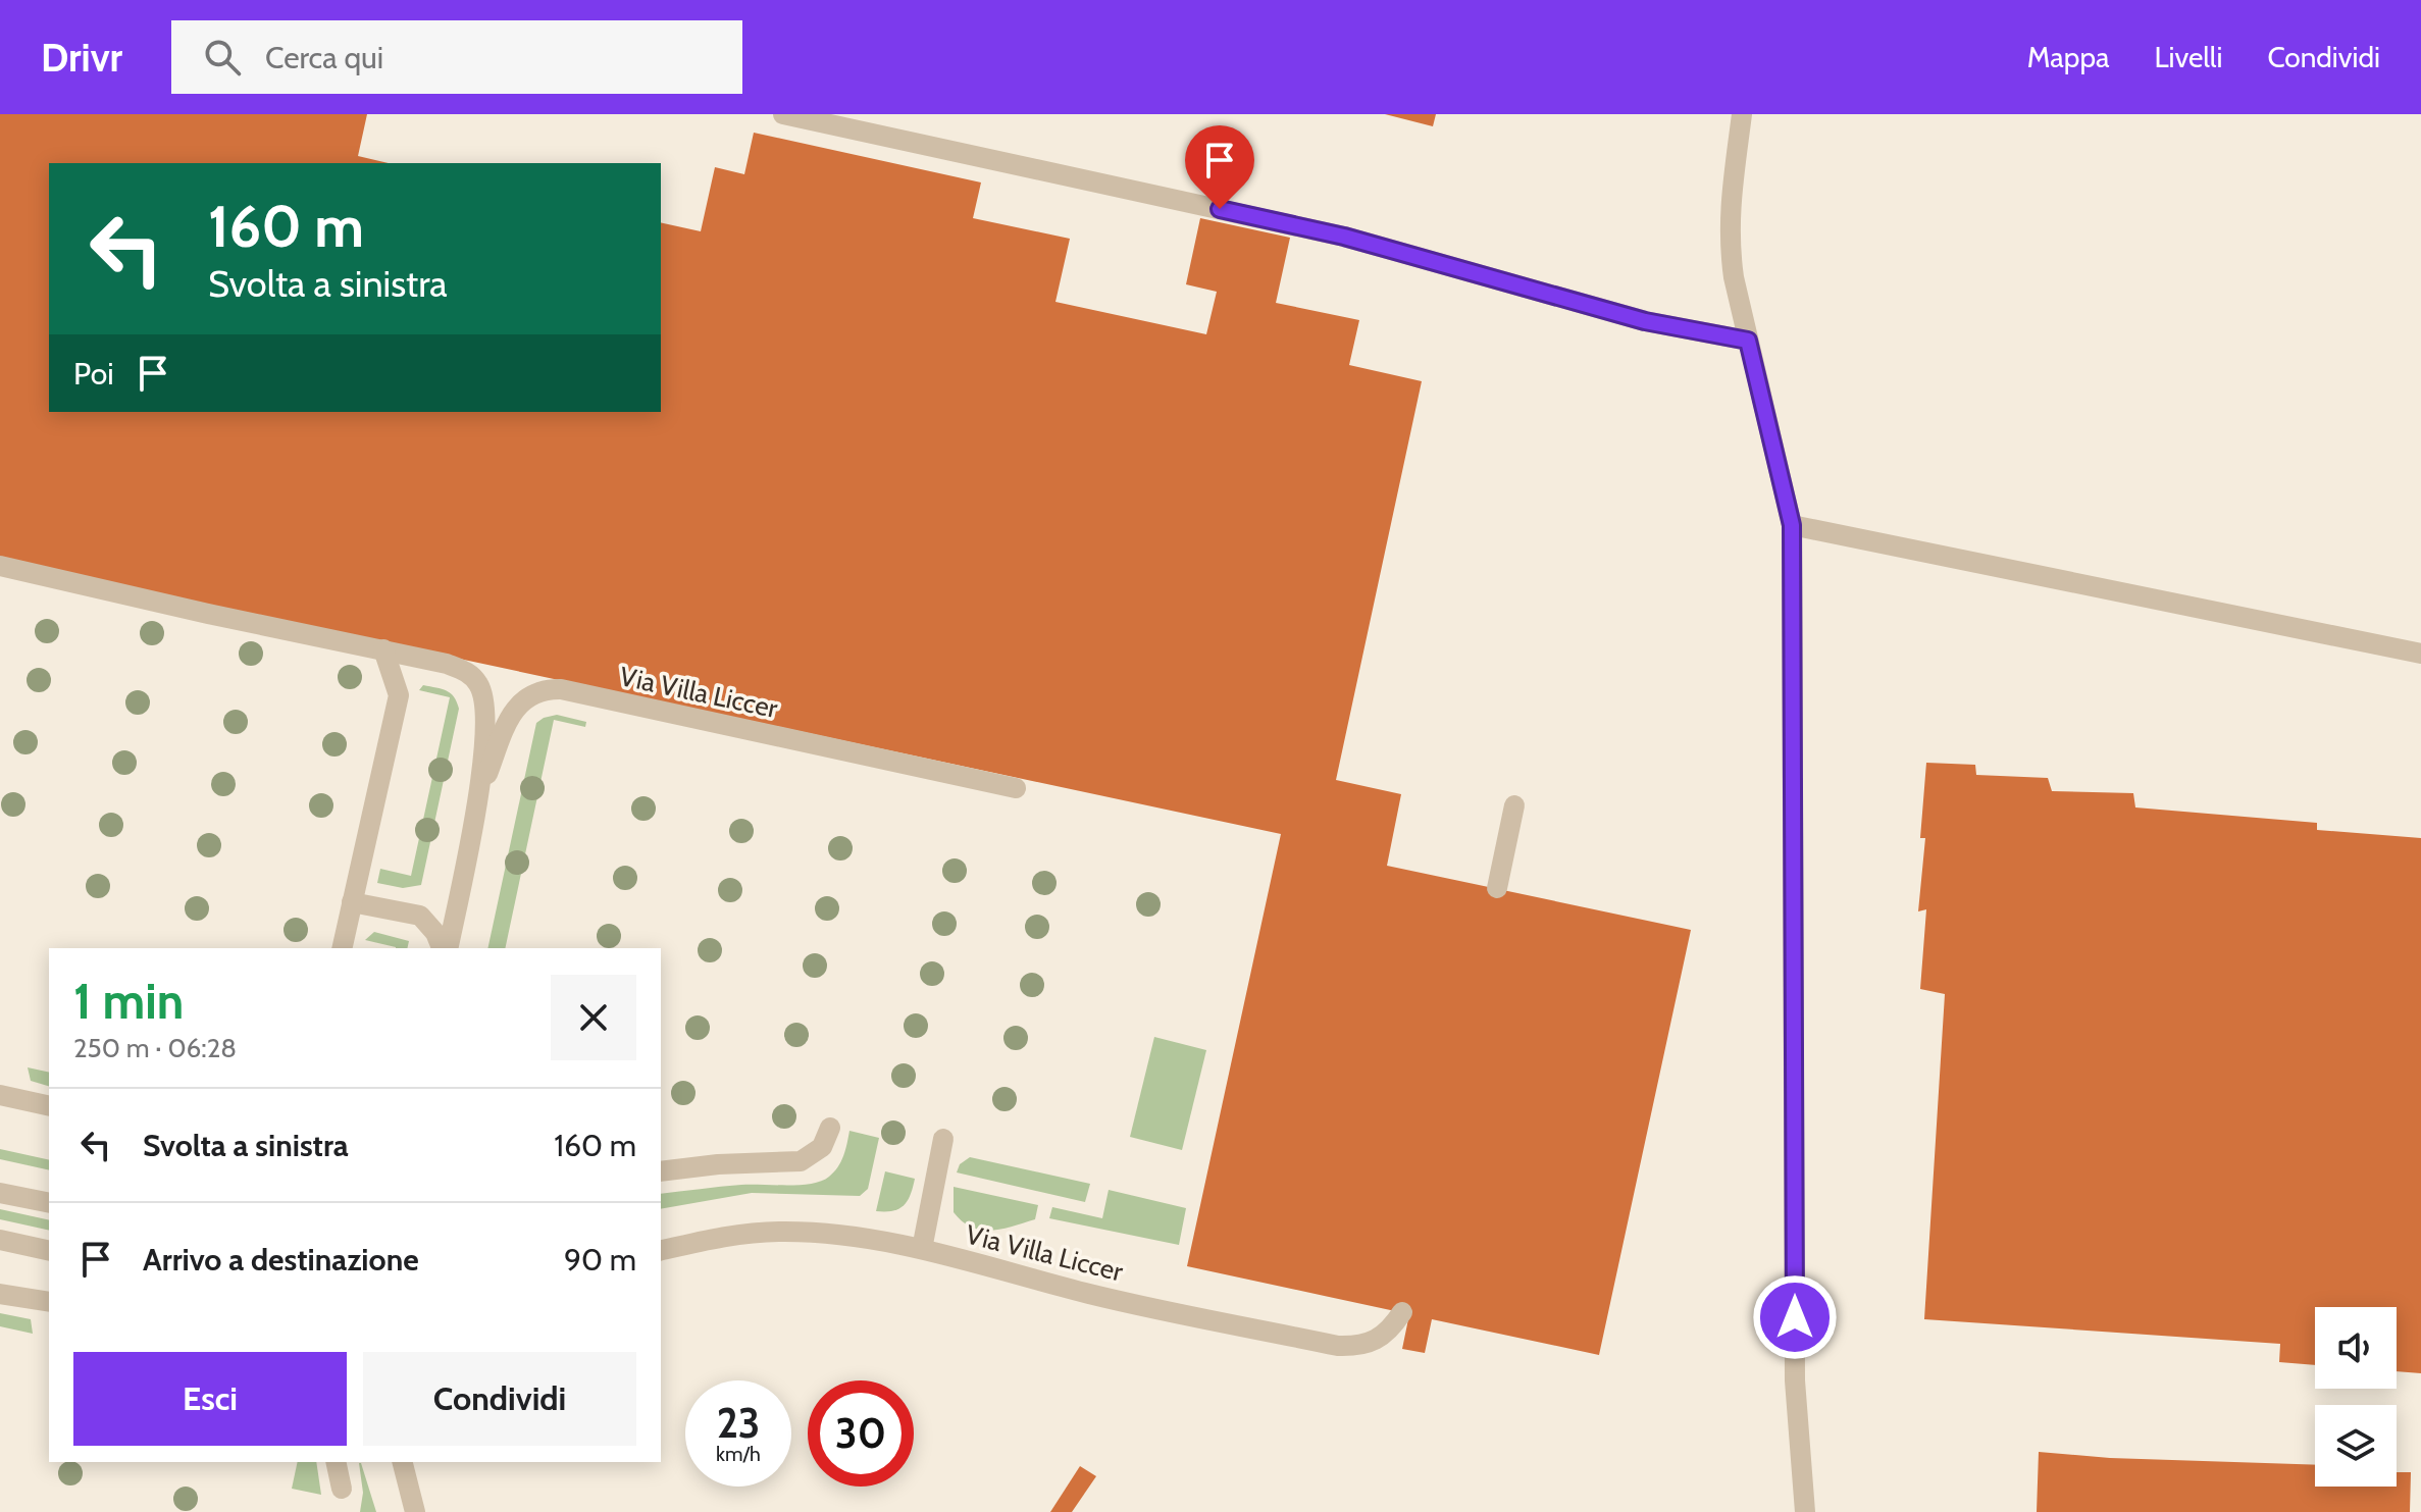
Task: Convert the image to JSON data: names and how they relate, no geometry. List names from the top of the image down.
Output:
{
  "streets": {
    "street": ["Via Villa Liccer"]
  },
  "page": {
    "header": "Drivr",
    "search": "Cerca qui",
    "nav": ["Mappa", "Livelli", "Condividi"],
    "turn": ["160 m", "Svolta a sinistra"],
    "then": "Poi",
    "heading": ["1 min", "250 m · 06:28"],
    "list": [
      {
        "name": "Svolta a sinistra",
        "value": "160 m"
      },
      {
        "name": "Arrivo a destinazione",
        "value": "90 m"
      }
    ],
    "buttons": ["Esci", "Condividi"],
    "speed": "23 km/h",
    "limit": "30"
  }
}
